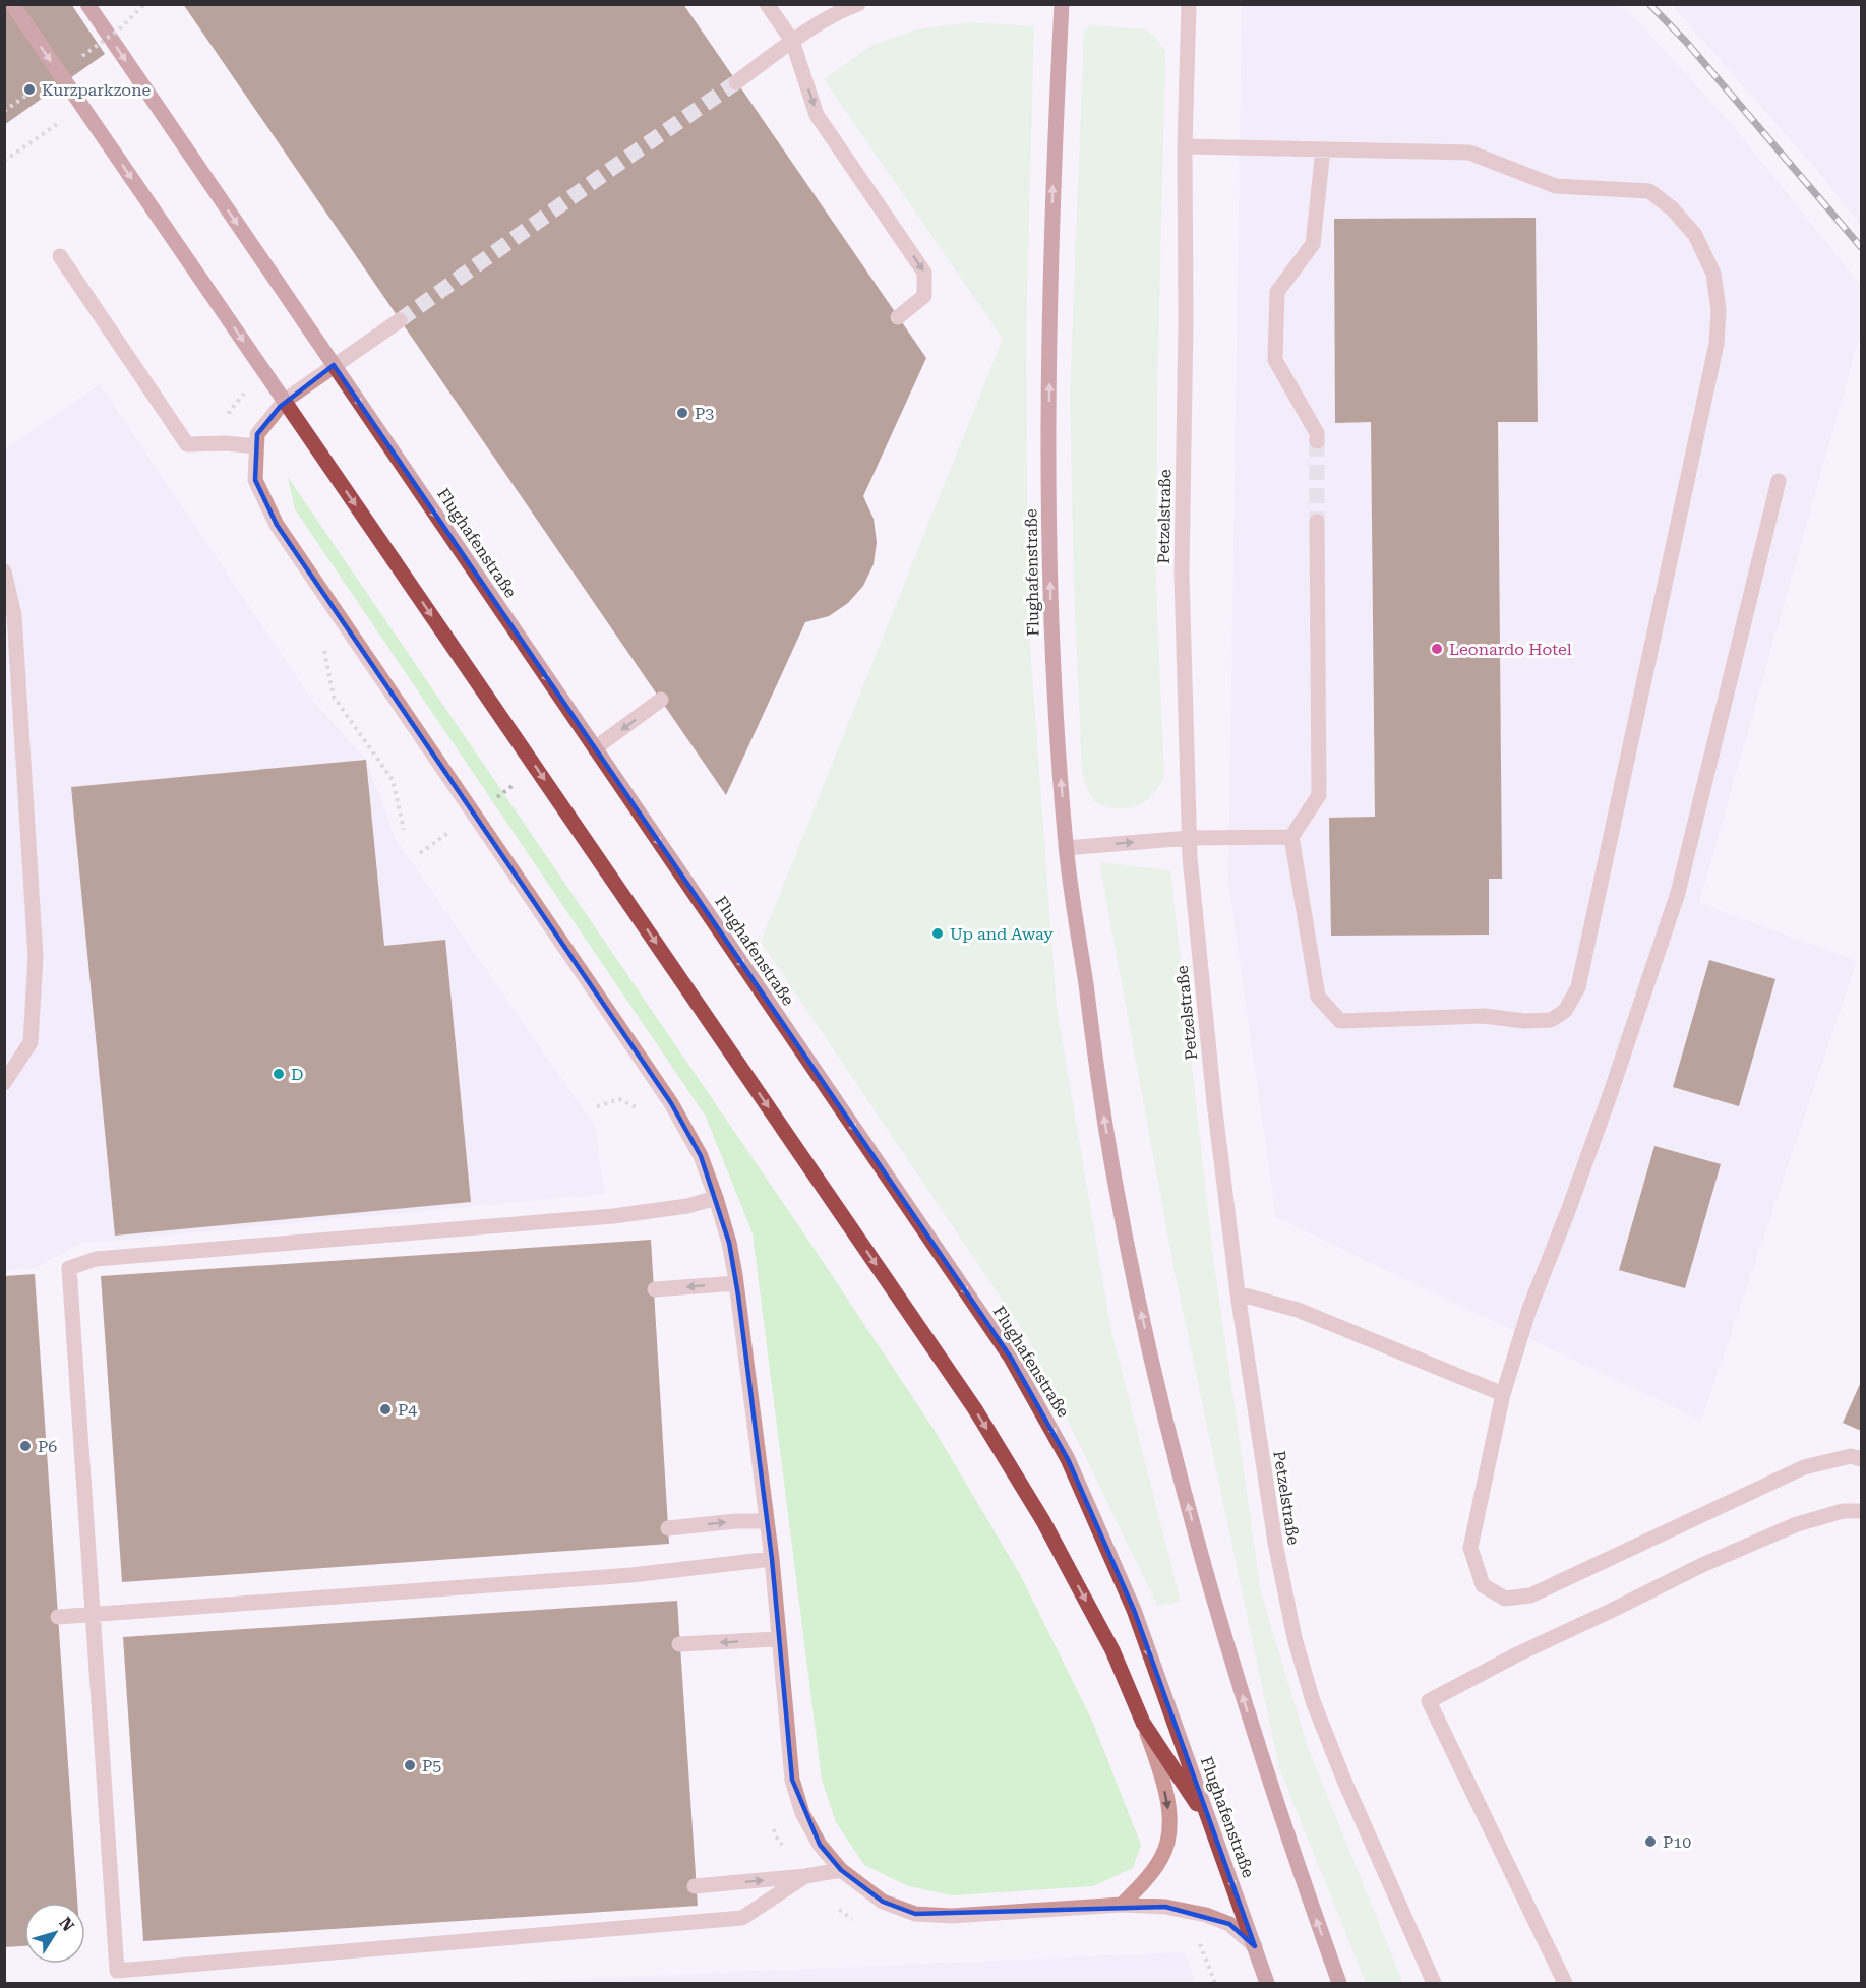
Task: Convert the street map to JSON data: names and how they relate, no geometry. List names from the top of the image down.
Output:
{
  "streets": {
    "main road": ["Flughafenstraße"],
    "street": ["Petzelstraße"]
  },
  "places": [
    "Kurzparkzone",
    "P3",
    "Leonardo Hotel",
    "Up and Away",
    "D",
    "P4",
    "P6",
    "P5",
    "P10"
  ],
  "north": "top right"
}
